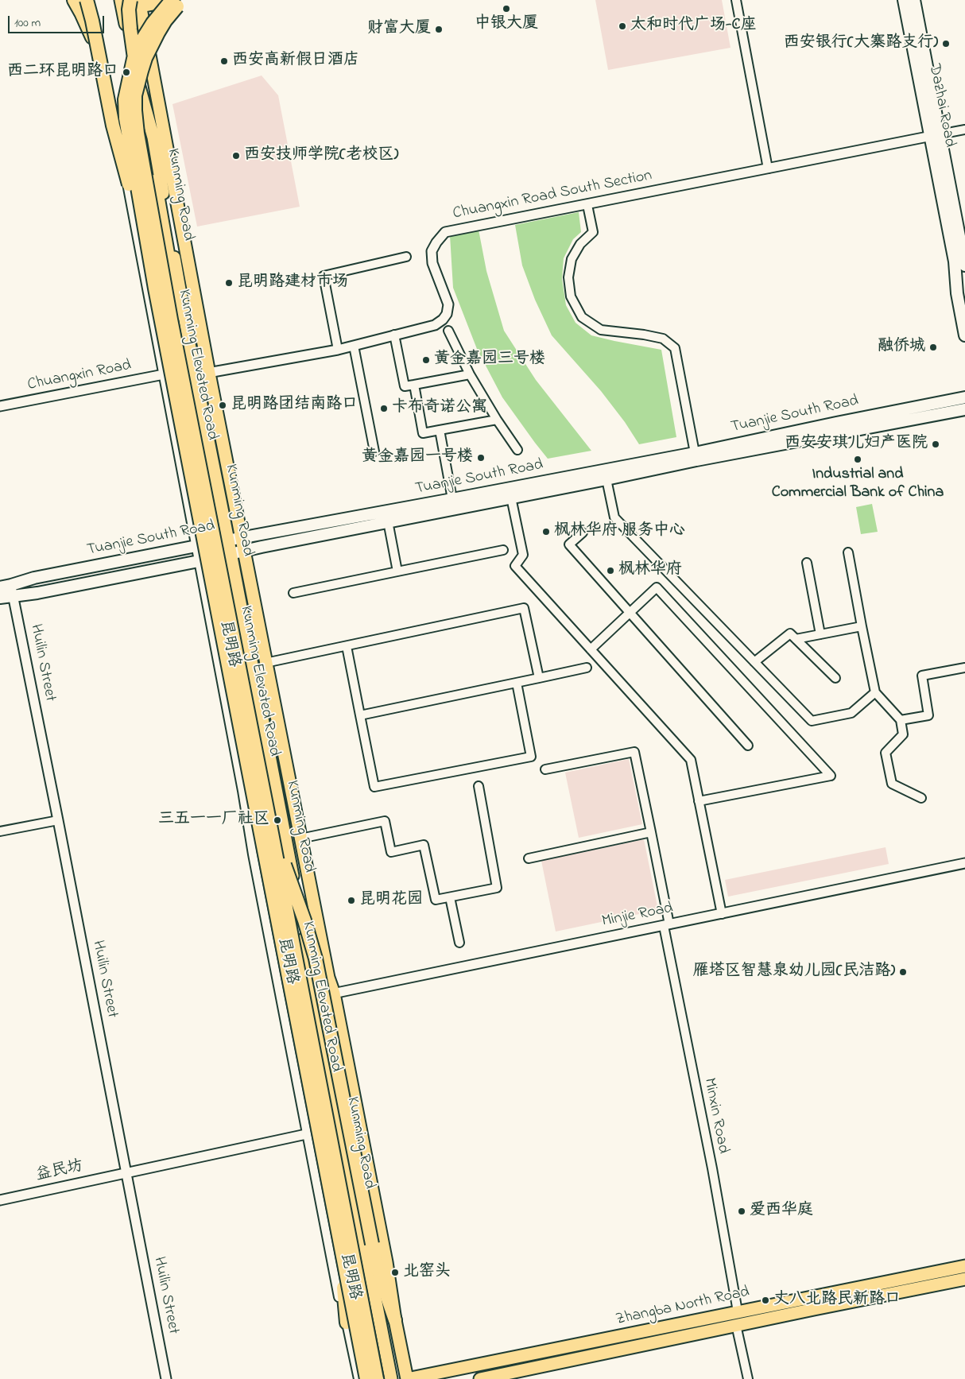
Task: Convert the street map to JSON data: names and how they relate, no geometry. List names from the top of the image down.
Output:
{
  "streets": {
    "highway": ["Kunming Elevated Road"],
    "main road": [
      "Dazhai Road",
      "Kunming Road",
      "Tuanjie South Road",
      "Zhangba North Road"
    ],
    "street": [
      "Chuangxin Road South Section",
      "Chuangxin Road",
      "昆明路",
      "Huilin Street",
      "Minjie Road",
      "Minxin Road",
      "益民坊"
    ]
  },
  "crossings": [
    ["Dazhai Road", "Chuangxin Road South Section"],
    ["Kunming Road", "Chuangxin Road South Section"],
    ["Kunming Road", "Tuanjie South Road"],
    ["Kunming Road", "Minjie Road"],
    ["Kunming Road", "Zhangba North Road"],
    ["Chuangxin Road", "昆明路"],
    ["Tuanjie South Road", "昆明路"],
    ["Tuanjie South Road", "Huilin Street"],
    ["昆明路", "益民坊"],
    ["Huilin Street", "益民坊"],
    ["Minjie Road", "Minxin Road"],
    ["Minxin Road", "Zhangba North Road"]
  ],
  "places": [
    "中银大厦",
    "太和时代广场-C座",
    "财富大厦",
    "西安银行(大寨路支行)",
    "西安高新假日酒店",
    "西二环昆明路口",
    "西安技师学院(老校区)",
    "昆明路建材市场",
    "融侨城",
    "黄金嘉园三号楼",
    "昆明路团结南路口",
    "卡布奇诺公寓",
    "西安安琪儿妇产医院",
    "黄金嘉园一号楼",
    "Industrial and Commercial Bank of China",
    "枫林华府 服务中心",
    "枫林华府",
    "三五一一厂社区",
    "昆明花园",
    "雁塔区智慧泉幼儿园(民洁路)",
    "爱西华庭",
    "北窑头",
    "丈八北路民新路口"
  ],
  "scale_bar": "100 m"
}
